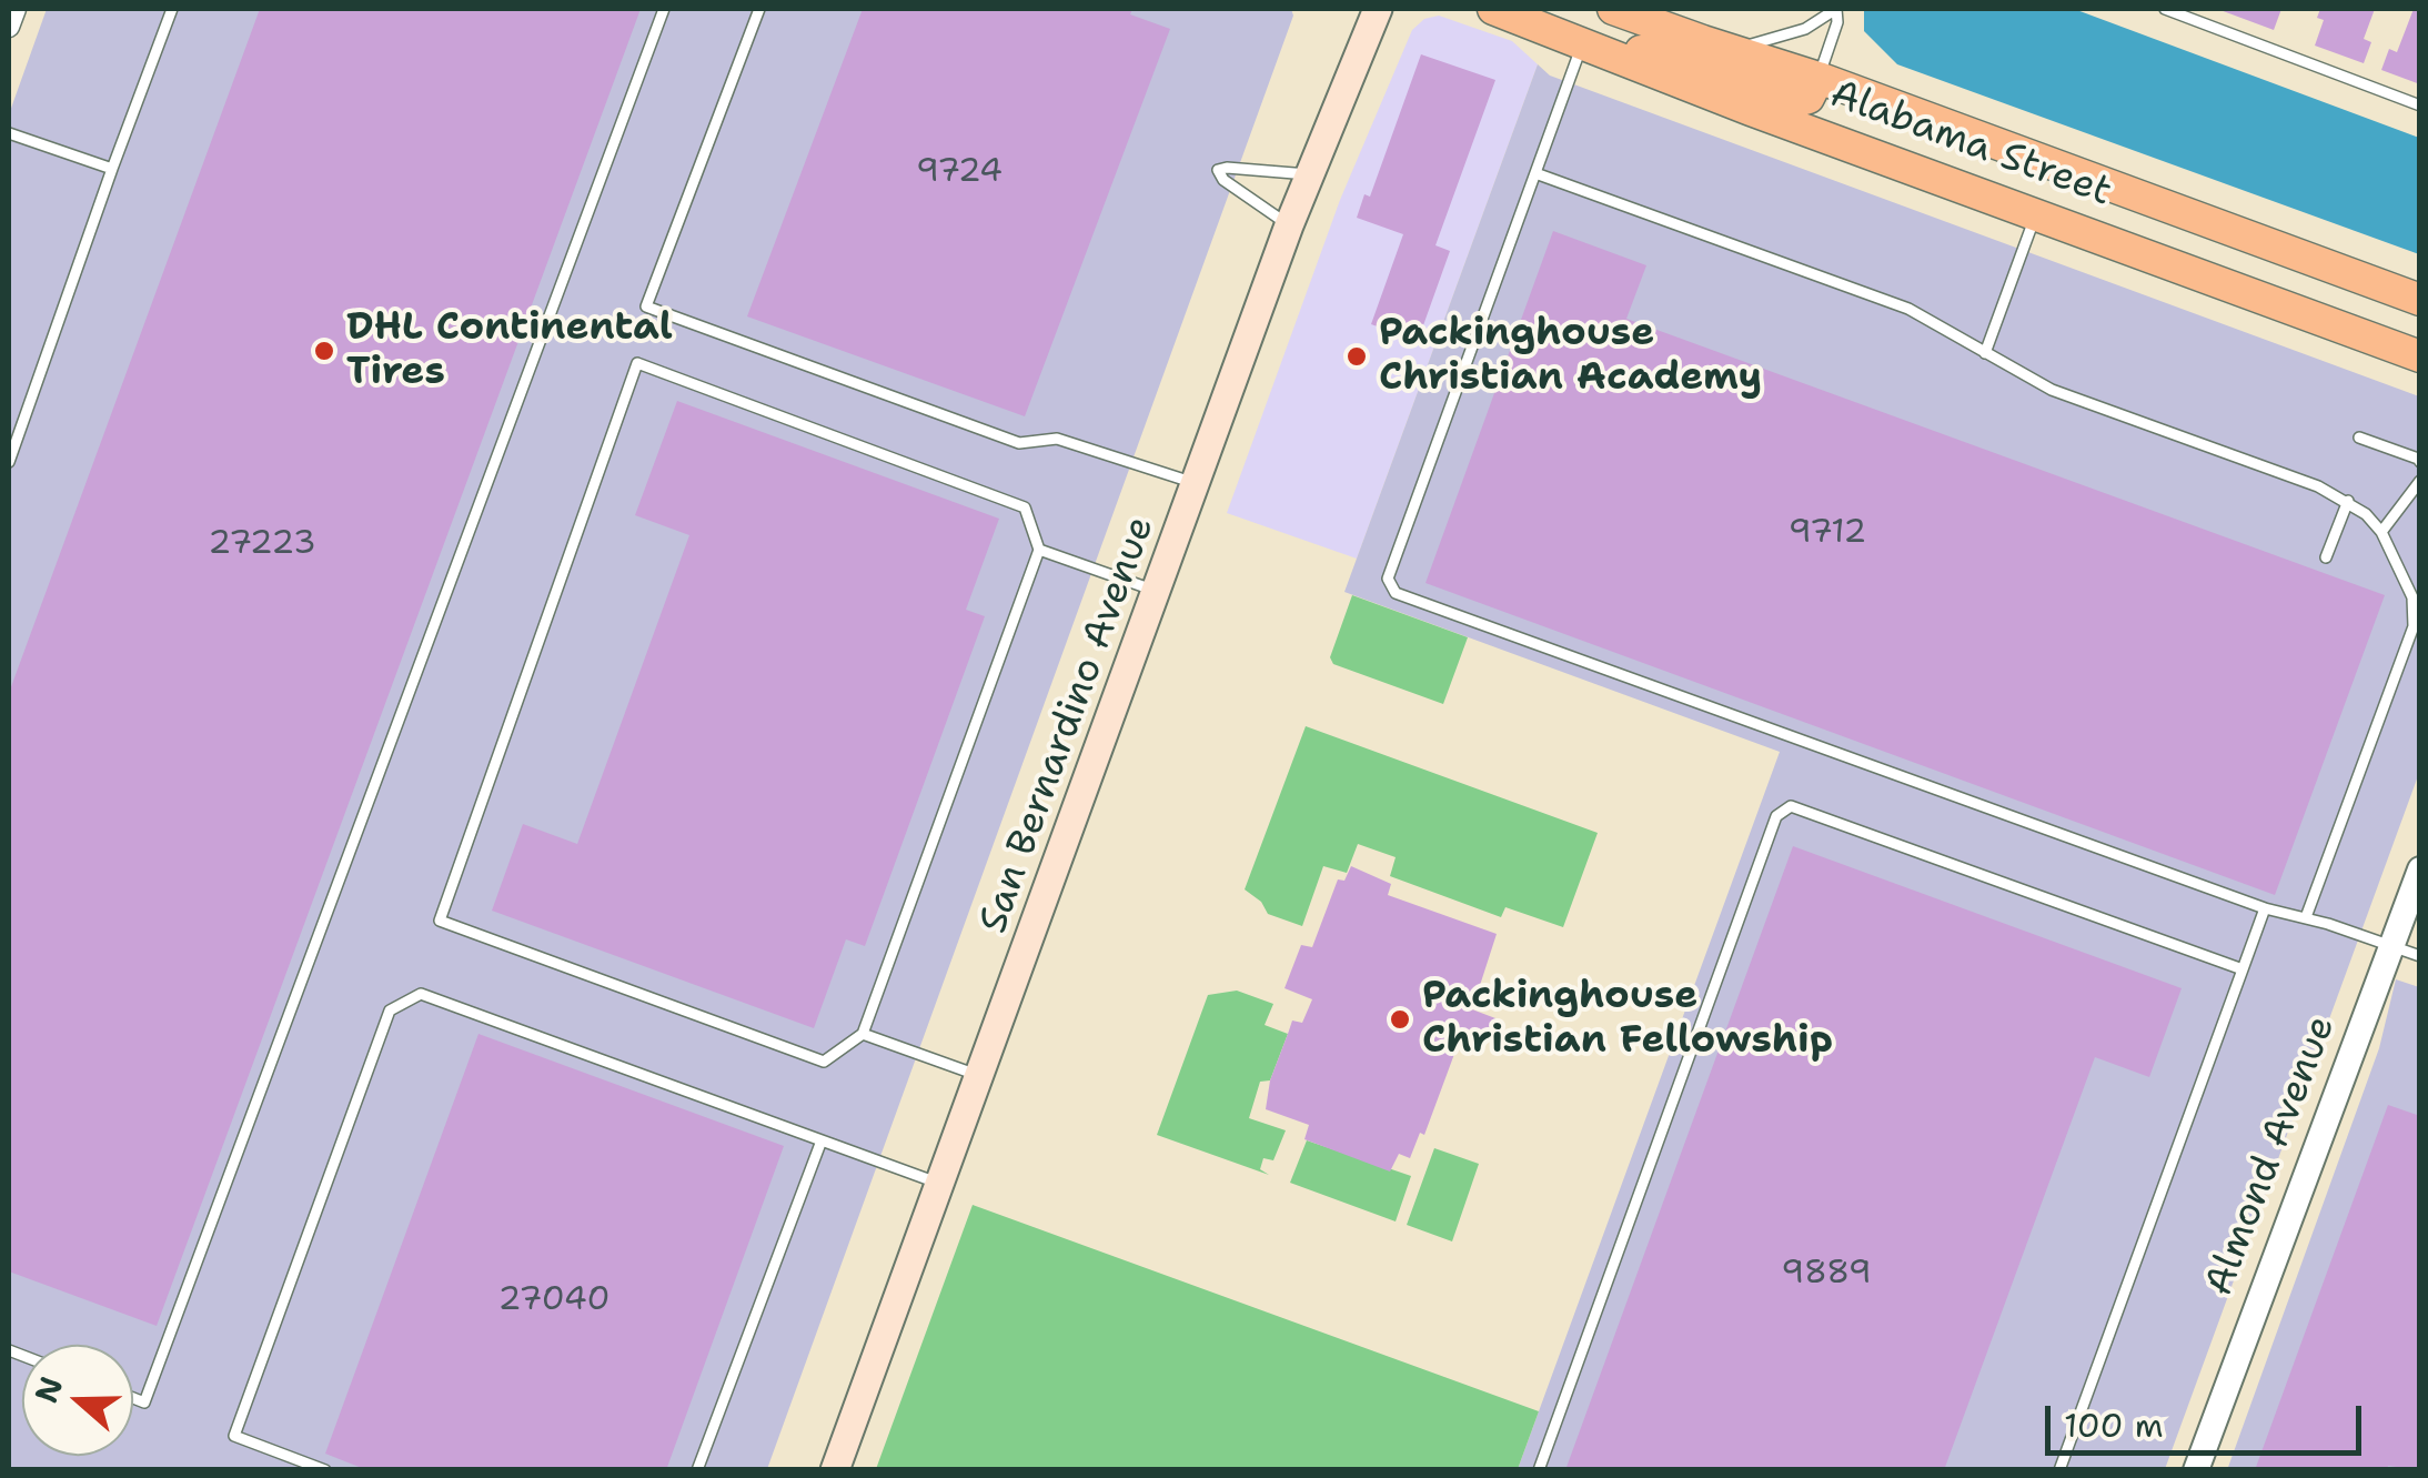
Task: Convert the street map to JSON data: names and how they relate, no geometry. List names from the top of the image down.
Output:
{
  "streets": {
    "main road": ["Alabama Street", "San Bernardino Avenue"],
    "street": ["Almond Avenue"]
  },
  "places": ["DHL Continental Tires", "Packinghouse Christian Academy", "Packinghouse Christian Fellowship"],
  "house_numbers": [
    "9724",
    "9712",
    "27223",
    "9889",
    "27040"
  ],
  "scale_bar": "100 m",
  "north": "left"
}
